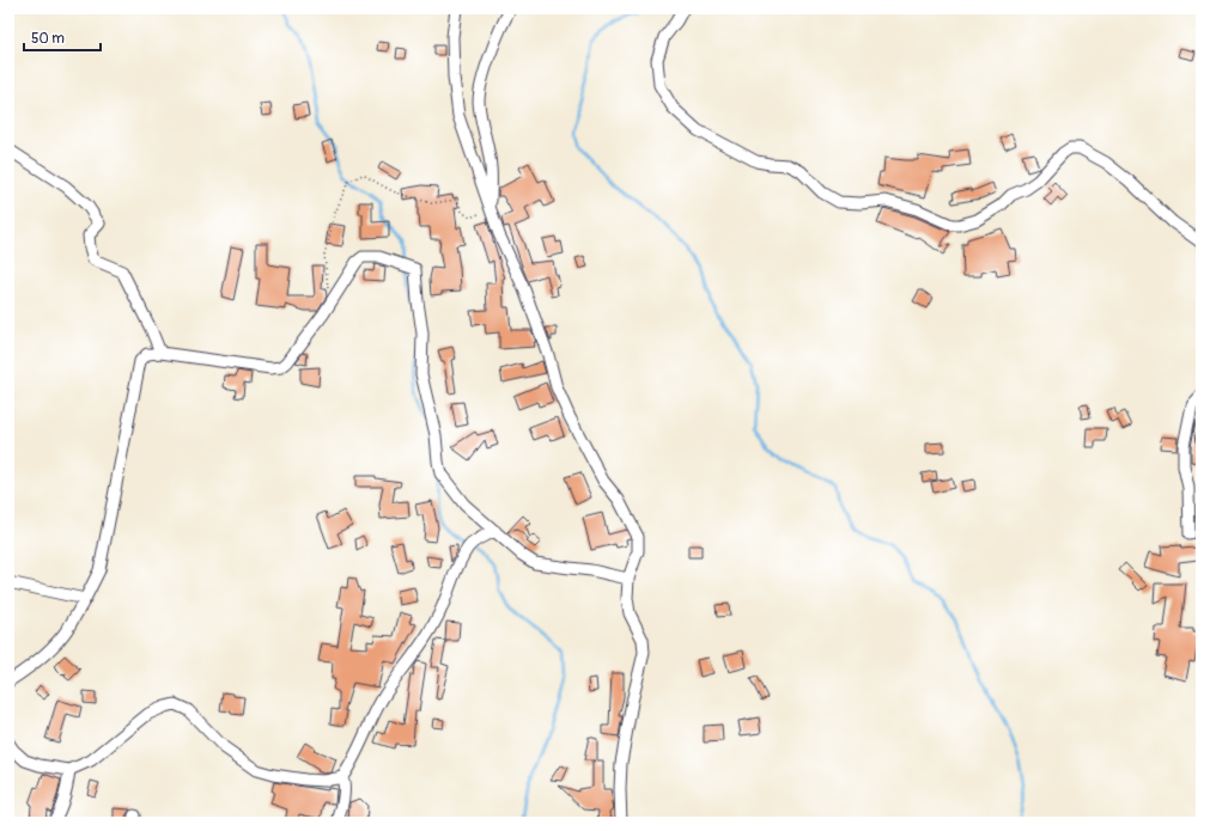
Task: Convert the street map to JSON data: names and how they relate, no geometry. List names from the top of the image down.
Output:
{
  "scale_bar": "50 m"
}
